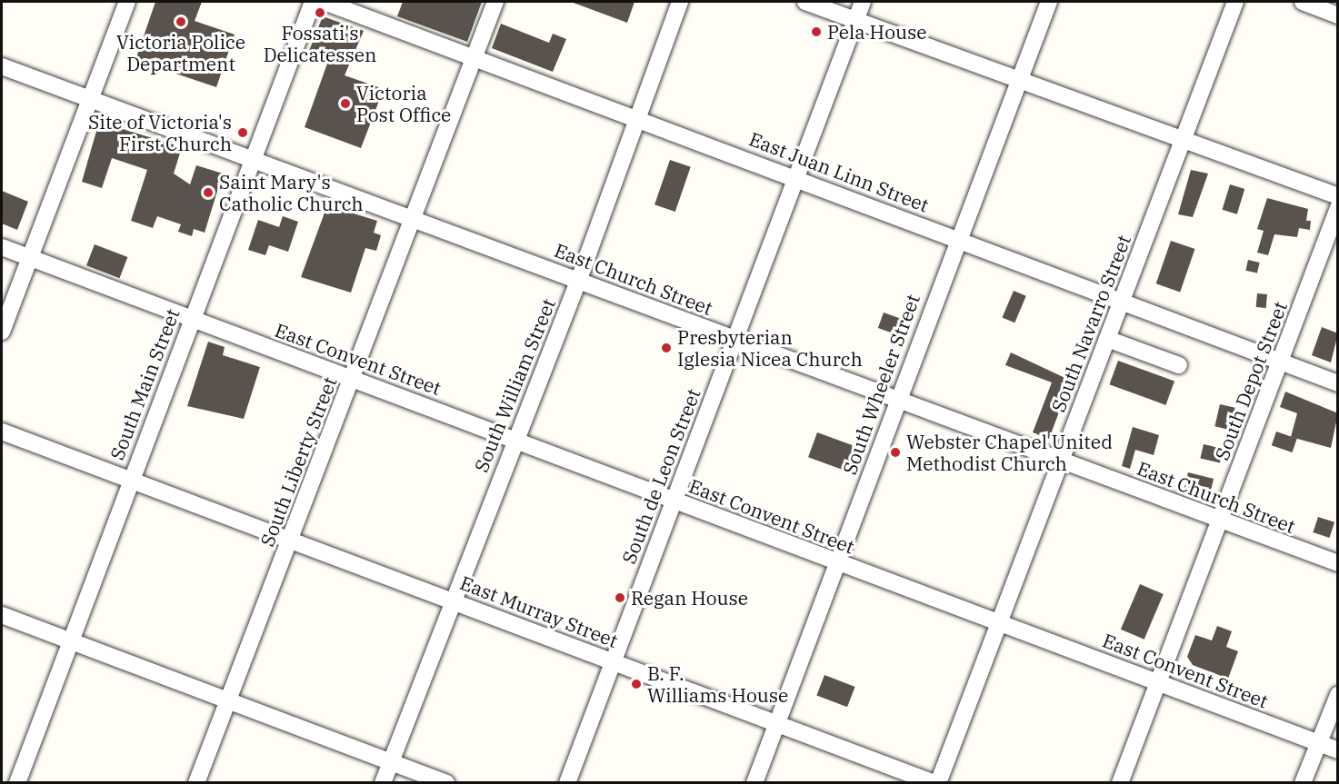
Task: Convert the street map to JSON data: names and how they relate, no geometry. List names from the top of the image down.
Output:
{
  "streets": {
    "street": [
      "East Juan Linn Street",
      "East Church Street",
      "South Navarro Street",
      "East Convent Street",
      "South Depot Street",
      "South Main Street",
      "South Wheeler Street",
      "South William Street",
      "South Liberty Street",
      "South de Leon Street",
      "East Murray Street"
    ]
  },
  "crossings": [
    ["East Juan Linn Street", "South Navarro Street"],
    ["East Juan Linn Street", "South Depot Street"],
    ["East Juan Linn Street", "South Wheeler Street"],
    ["East Juan Linn Street", "South William Street"],
    ["East Juan Linn Street", "South Liberty Street"],
    ["East Juan Linn Street", "South de Leon Street"],
    ["East Church Street", "South Navarro Street"],
    ["East Church Street", "South Depot Street"],
    ["East Church Street", "South Main Street"],
    ["East Church Street", "South Wheeler Street"],
    ["East Church Street", "South William Street"],
    ["East Church Street", "South Liberty Street"],
    ["East Church Street", "South de Leon Street"],
    ["South Navarro Street", "East Convent Street"],
    ["South Navarro Street", "East Murray Street"],
    ["East Convent Street", "South Depot Street"],
    ["East Convent Street", "South Main Street"],
    ["East Convent Street", "South Wheeler Street"],
    ["East Convent Street", "South William Street"],
    ["East Convent Street", "South Liberty Street"],
    ["East Convent Street", "South de Leon Street"],
    ["South Main Street", "East Murray Street"],
    ["South Wheeler Street", "East Murray Street"],
    ["South William Street", "East Murray Street"],
    ["South Liberty Street", "East Murray Street"],
    ["South de Leon Street", "East Murray Street"]
  ],
  "places": [
    "Fossati's Delicatessen",
    "Victoria Police Department",
    "Pela House",
    "Victoria Post Office",
    "Site of Victoria's First Church",
    "Saint Mary's Catholic Church",
    "Presbyterian Iglesia Nicea Church",
    "Webster Chapel United Methodist Church",
    "Regan House",
    "B. F. Williams House"
  ]
}
